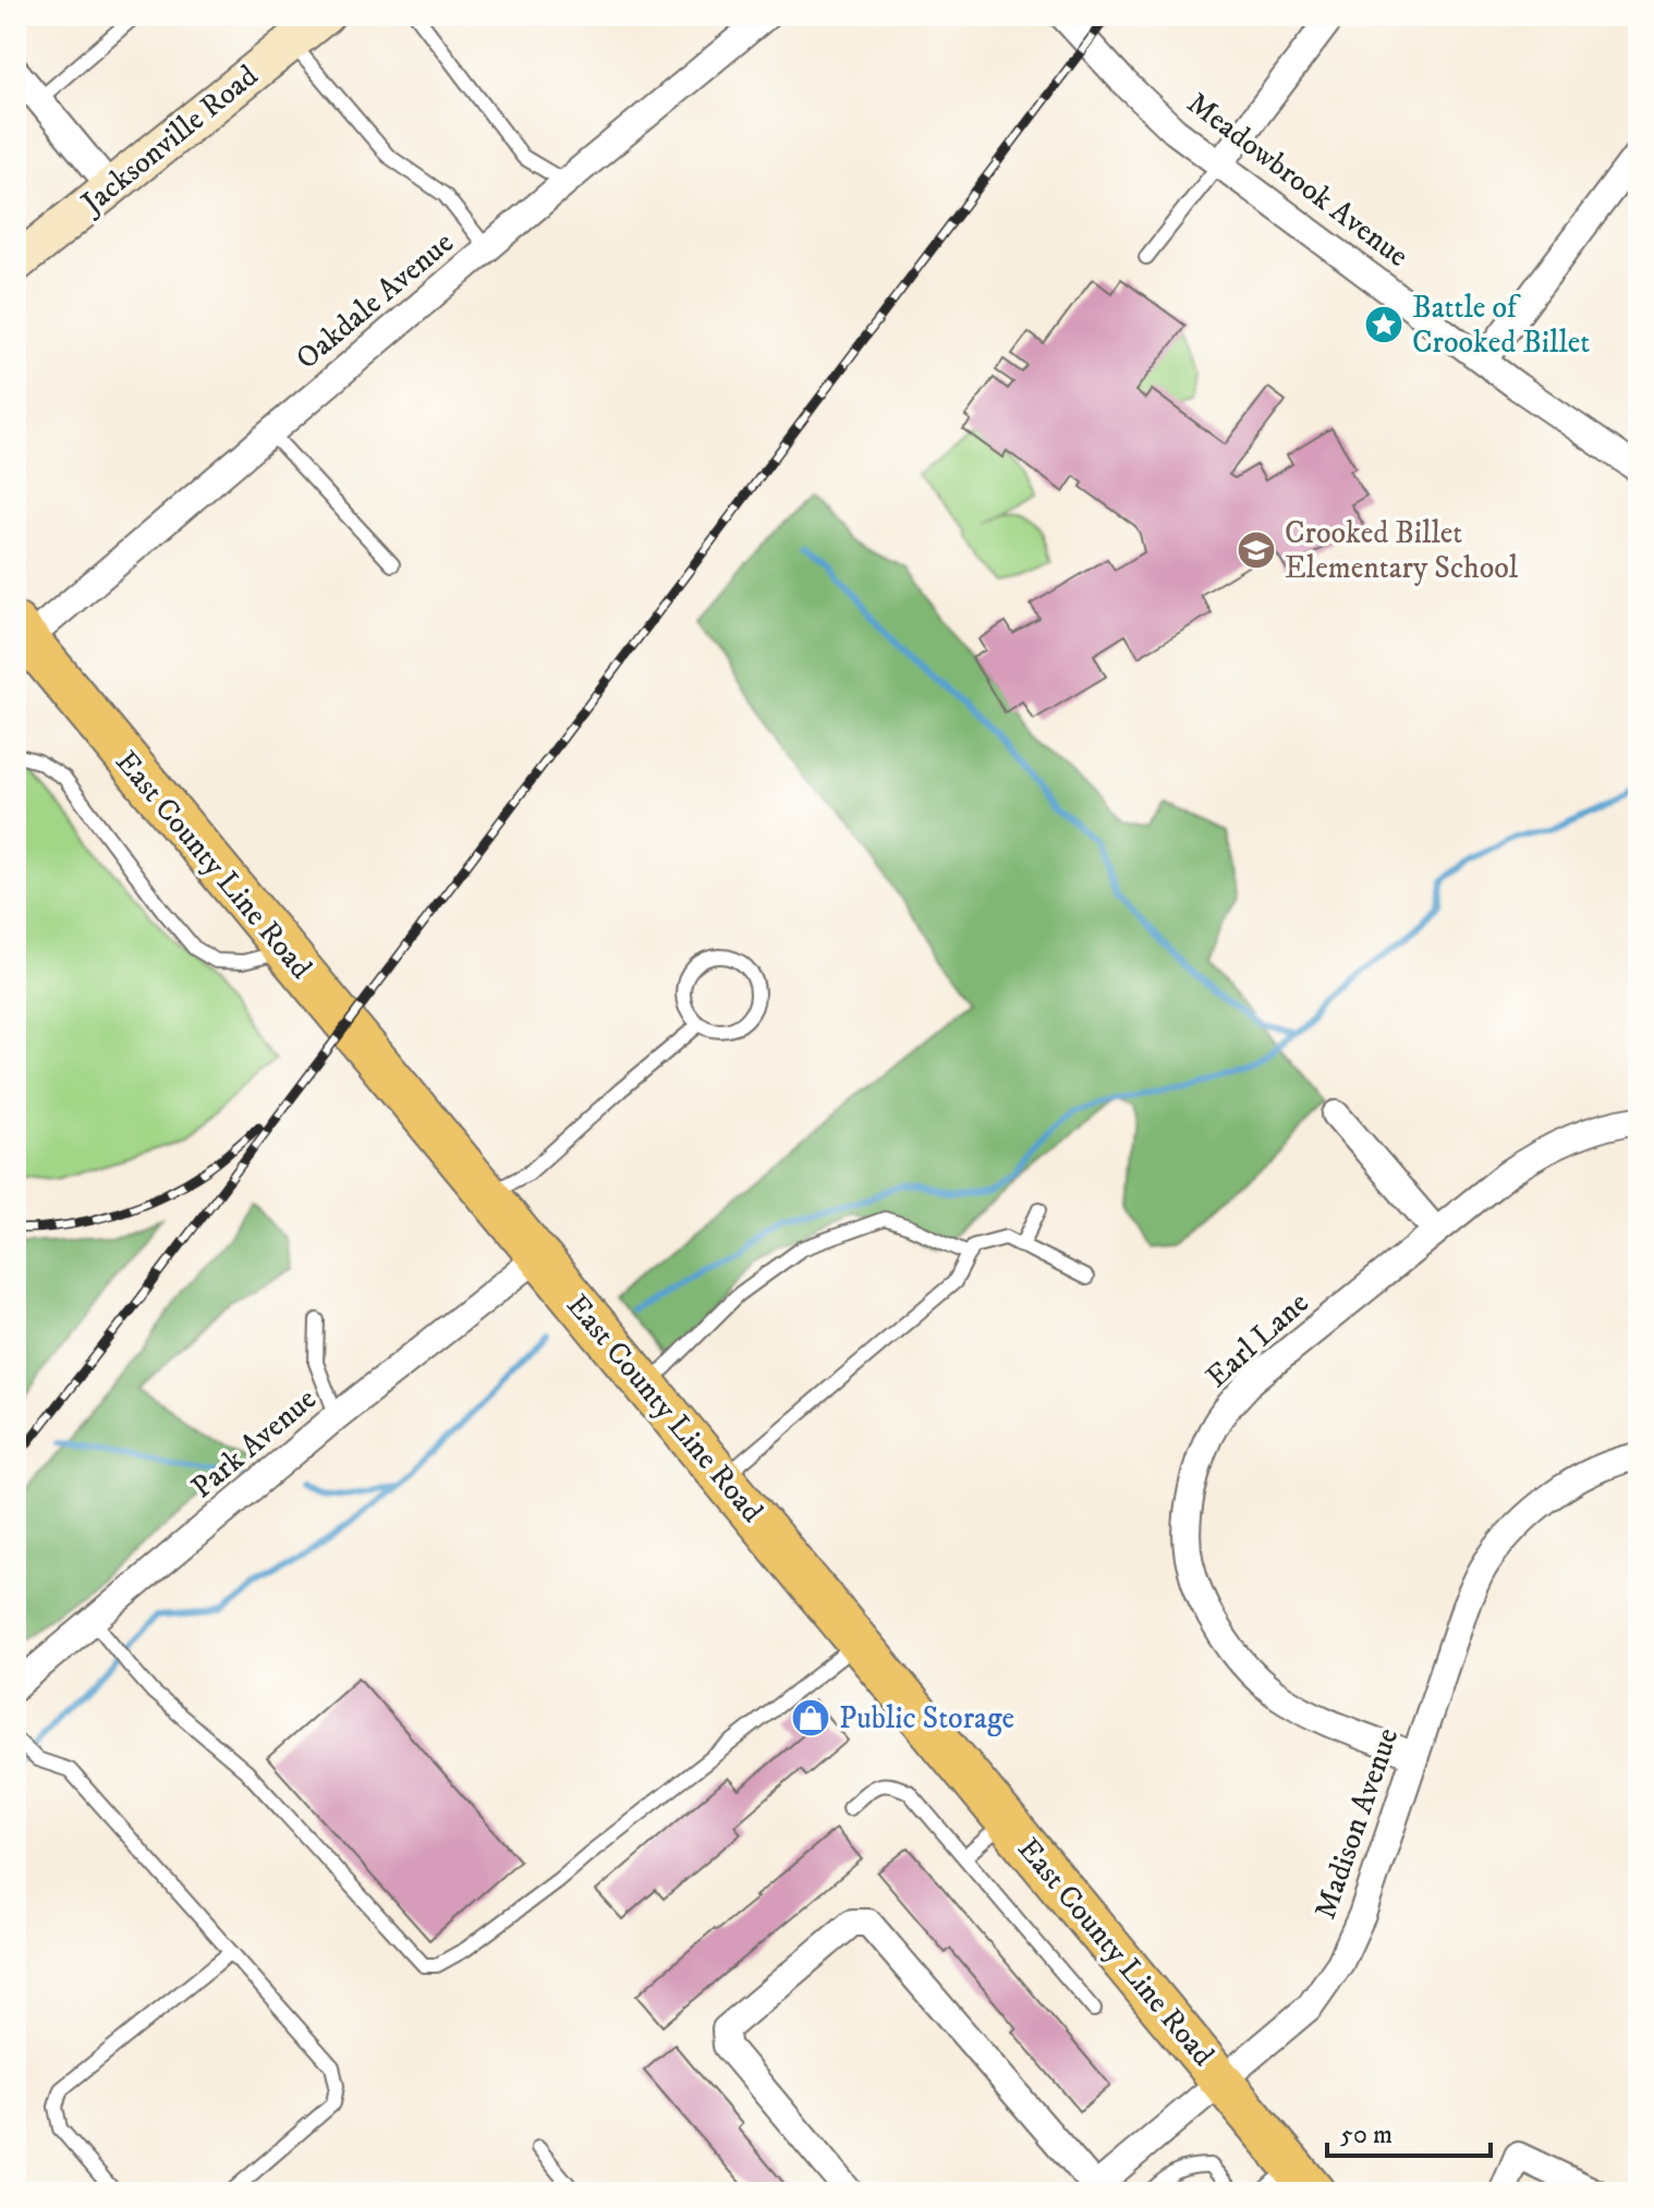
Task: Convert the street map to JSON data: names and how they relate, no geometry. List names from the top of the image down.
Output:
{
  "streets": {
    "main road": ["Jacksonville Road", "East County Line Road"],
    "street": [
      "Meadowbrook Avenue",
      "Oakdale Avenue",
      "Earl Lane",
      "Park Avenue",
      "Madison Avenue"
    ]
  },
  "crossings": [
    ["Oakdale Avenue", "East County Line Road"],
    ["East County Line Road", "Park Avenue"],
    ["East County Line Road", "Madison Avenue"],
    ["Earl Lane", "Madison Avenue"]
  ],
  "places": {
    "place": ["Battle of Crooked Billet"],
    "school or university": ["Crooked Billet Elementary School"],
    "shop": ["Public Storage"]
  },
  "scale_bar": "50 m"
}
